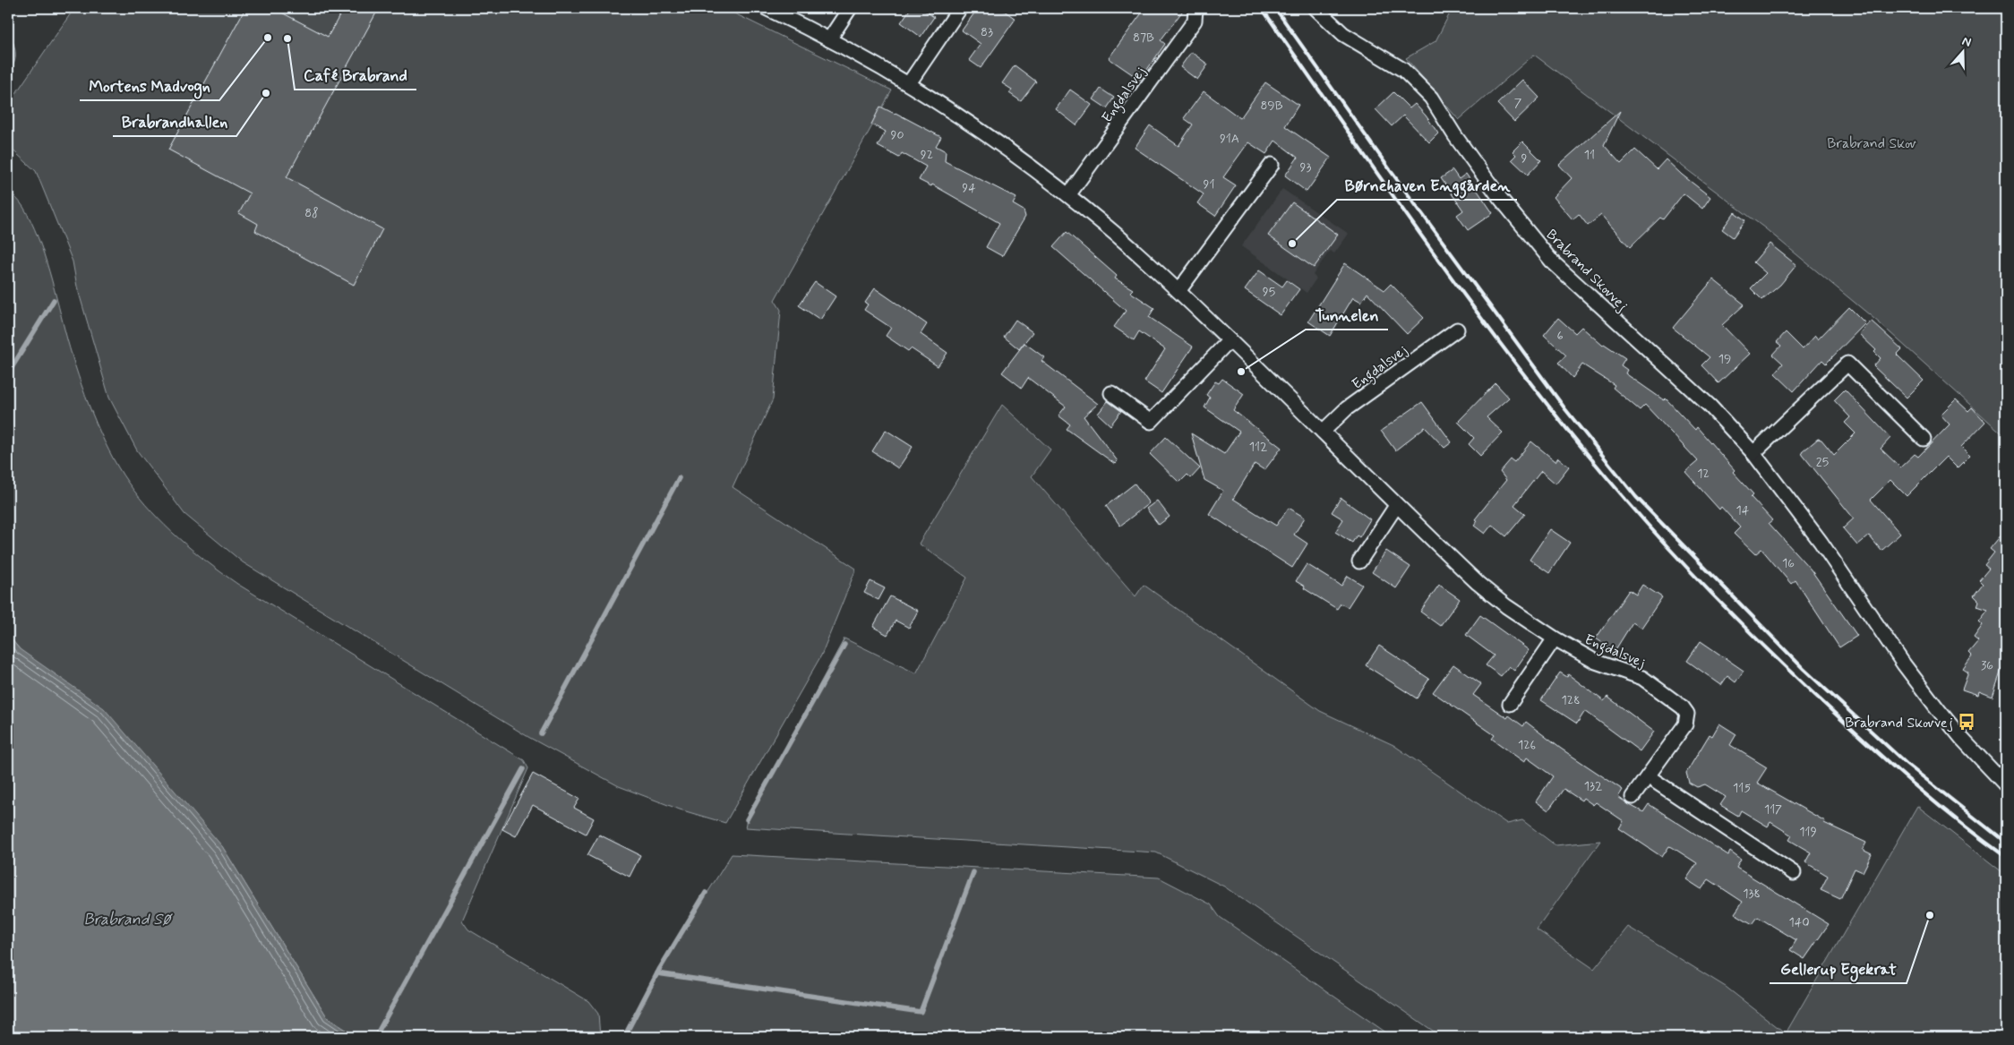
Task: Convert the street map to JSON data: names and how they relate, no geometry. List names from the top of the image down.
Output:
{
  "streets": {
    "street": ["Engdalsvej", "Brabrand Skovvej"]
  },
  "water": ["Brabrand Sø"],
  "parks": ["Brabrand Skov"],
  "places": {
    "other": [
      "Mortens Madvogn",
      "Café Brabrand",
      "Brabrandhallen",
      "Børnehaven Enggården",
      "Tunnelen",
      "Gellerup Egekrat"
    ],
    "bus stop": ["Brabrand Skovvej"]
  },
  "house_numbers": [
    "83",
    "87B",
    "7",
    "89B",
    "90",
    "91A",
    "92",
    "11",
    "9",
    "93",
    "91",
    "94",
    "88",
    "95",
    "6",
    "19",
    "112",
    "25",
    "12",
    "14",
    "16",
    "36",
    "128",
    "126",
    "132",
    "115",
    "117",
    "119",
    "138",
    "140"
  ],
  "north": "top"
}
